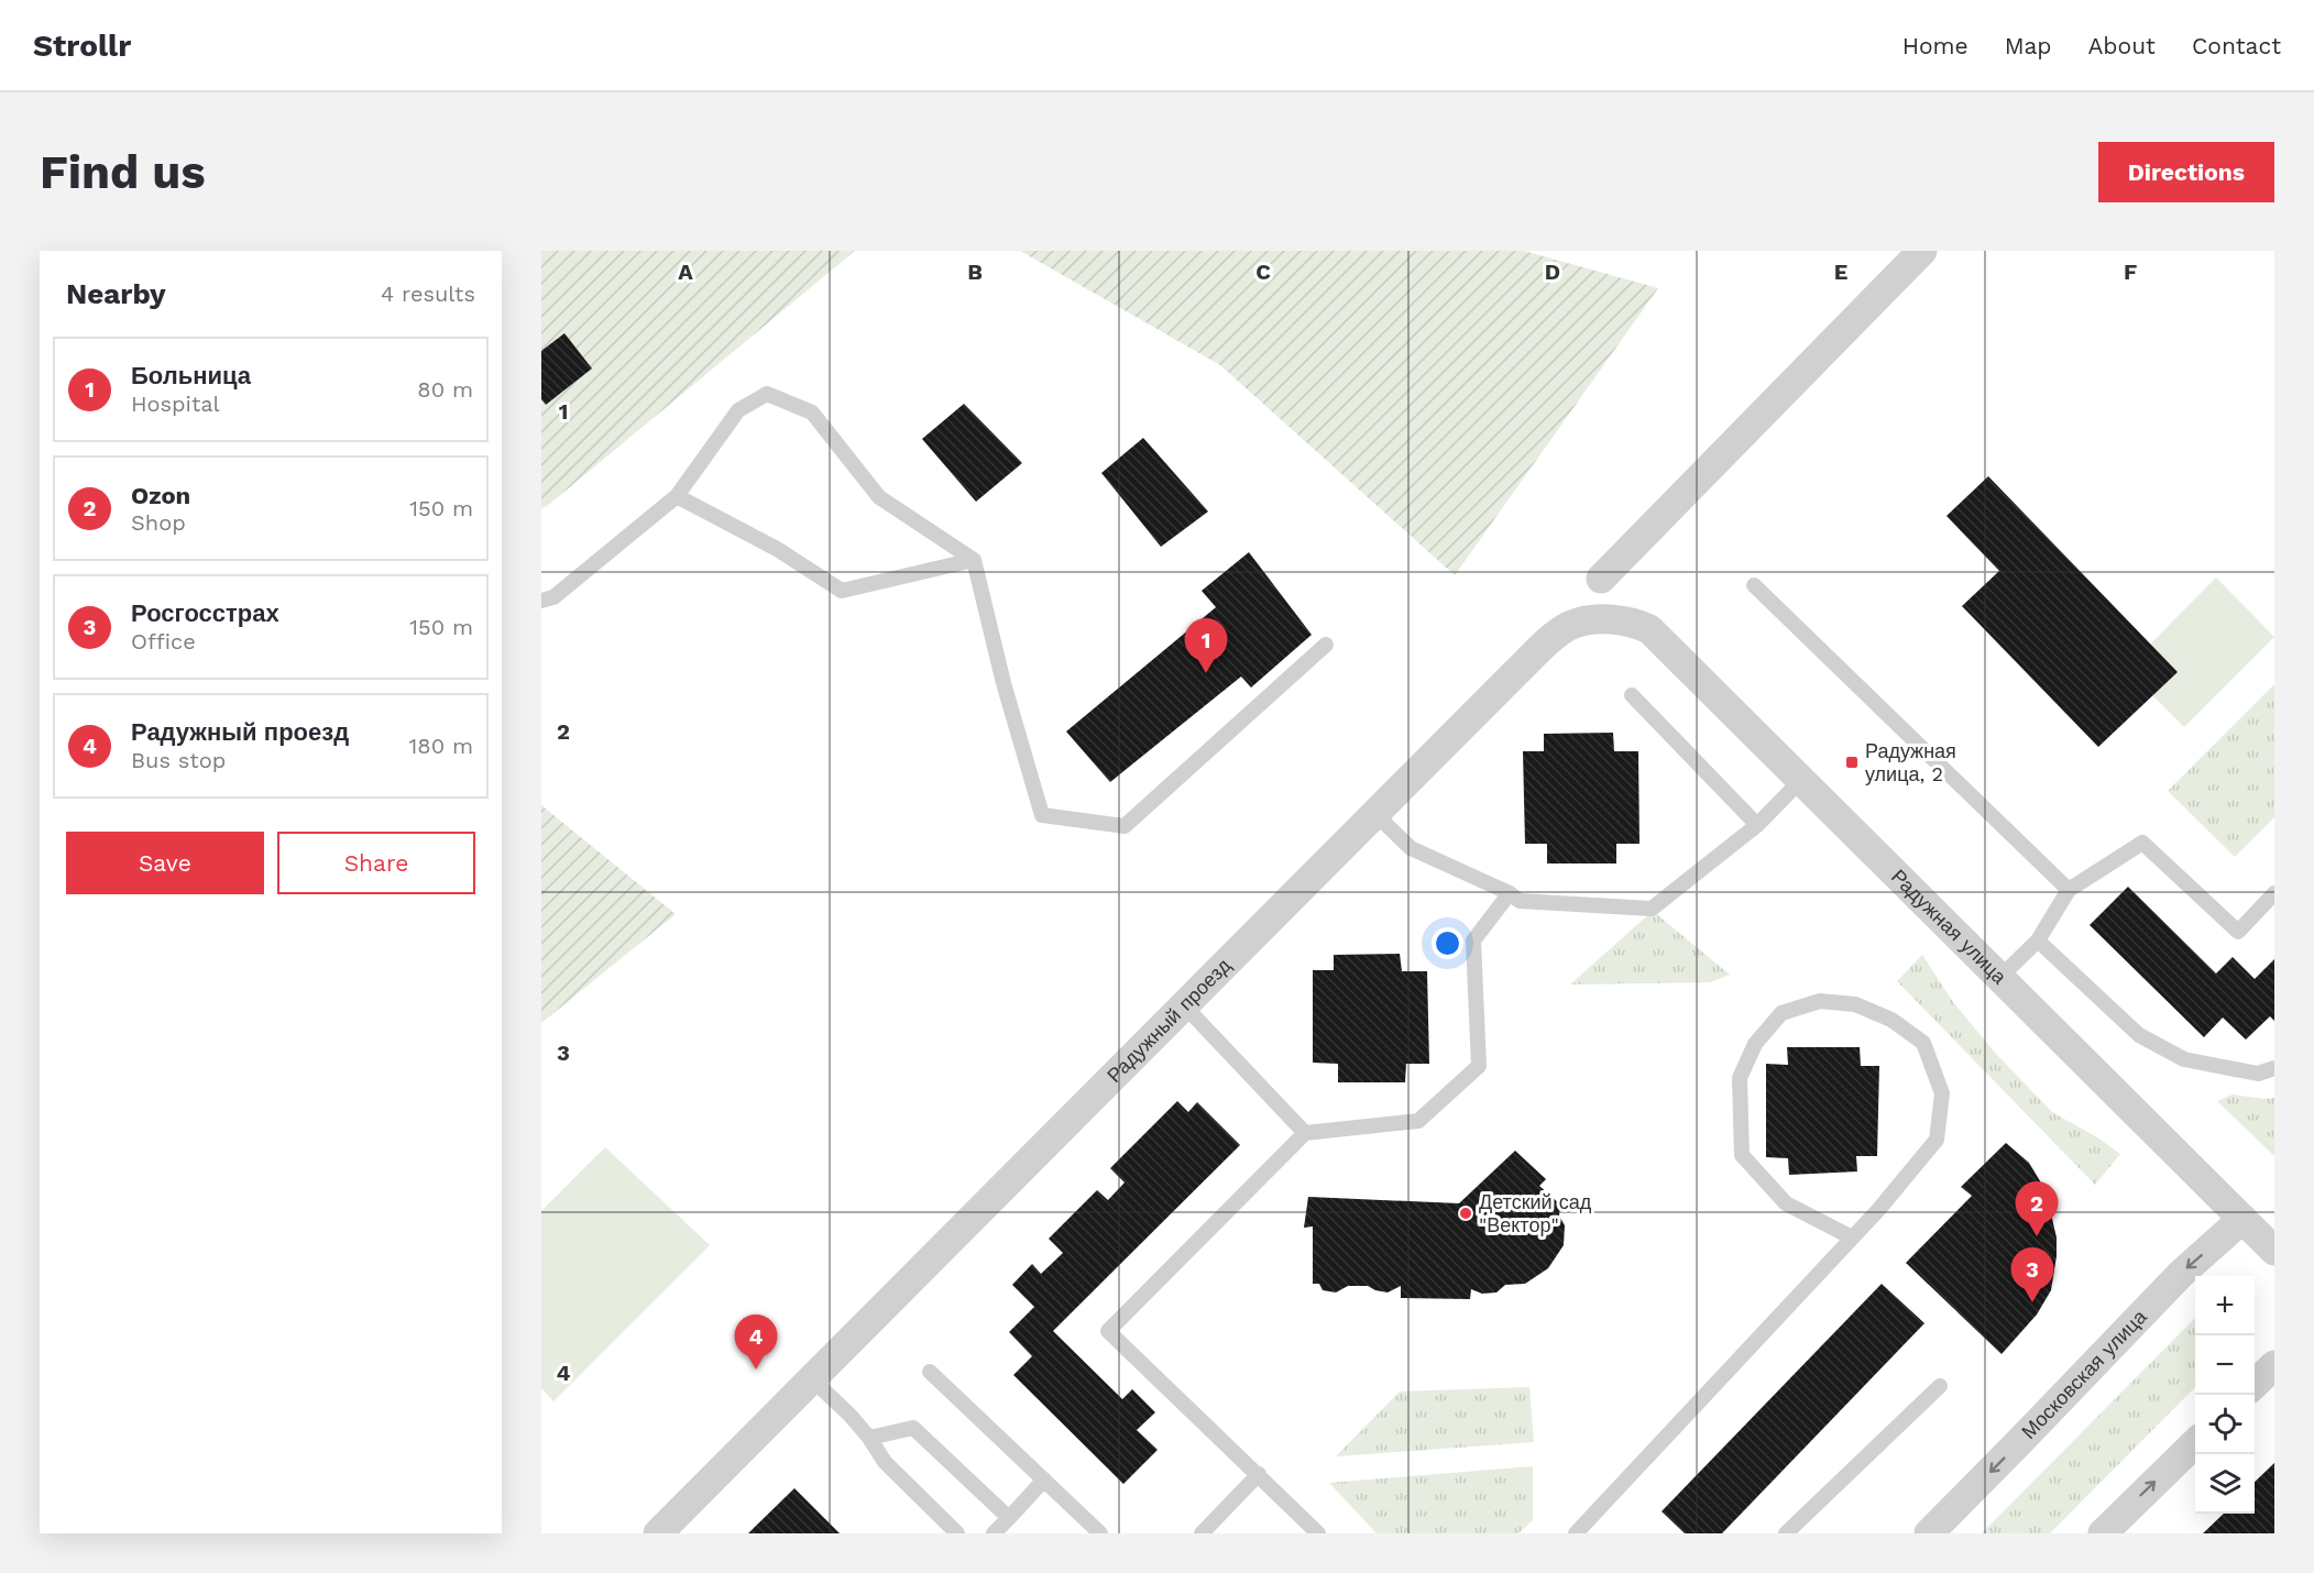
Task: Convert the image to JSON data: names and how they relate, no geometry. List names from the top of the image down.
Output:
{
  "streets": {
    "street": ["Радужная улица", "Радужный проезд", "Московская улица"]
  },
  "crossings": [
    ["Радужная улица", "Радужный проезд"],
    ["Радужная улица", "Московская улица"]
  ],
  "places": {
    "transit": ["Радужная улица, 2"],
    "other": ["Детский сад \"Вектор\""]
  },
  "page": {
    "header": "Strollr",
    "nav": [
      "Home",
      "Map",
      "About",
      "Contact"
    ],
    "buttons": [
      "Directions",
      ["Save", "Share"]
    ],
    "title": "Find us",
    "heading": ["Nearby", "4 results"],
    "list": [
      {
        "mark": "1",
        "name": "Больница",
        "note": "Hospital",
        "value": "80 m"
      },
      {
        "mark": "2",
        "name": "Ozon",
        "note": "Shop",
        "value": "150 m"
      },
      {
        "mark": "3",
        "name": "Росгосстрах",
        "note": "Office",
        "value": "150 m"
      },
      {
        "mark": "4",
        "name": "Радужный проезд",
        "note": "Bus stop",
        "value": "180 m"
      }
    ],
    "pins": [
      "1",
      "2",
      "3",
      "4"
    ],
    "map_buttons": ["+", "−"]
  },
  "grid": {
    "columns": [
      "A",
      "B",
      "C",
      "D",
      "E",
      "F"
    ],
    "rows": [
      "1",
      "2",
      "3",
      "4"
    ]
  }
}
